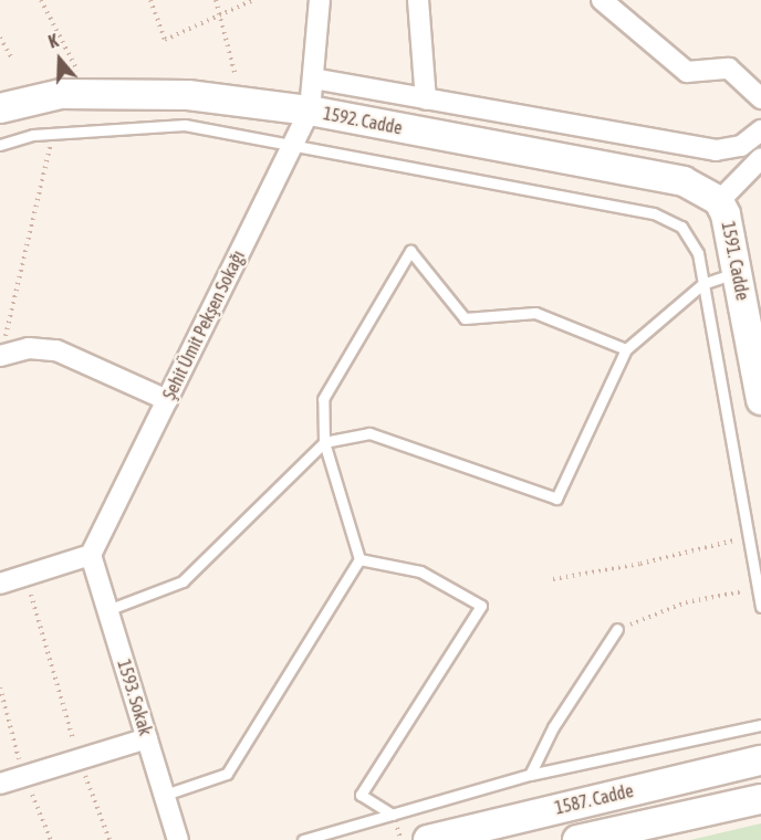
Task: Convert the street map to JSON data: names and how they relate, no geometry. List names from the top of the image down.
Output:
{
  "streets": {
    "street": [
      "1592. Cadde",
      "1591. Cadde",
      "Şehit Ümit Pekşen Sokağı",
      "1593. Sokak",
      "1587. Cadde"
    ]
  },
  "crossings": [
    ["1592. Cadde", "1591. Cadde"],
    ["1592. Cadde", "Şehit Ümit Pekşen Sokağı"],
    ["Şehit Ümit Pekşen Sokağı", "1593. Sokak"]
  ],
  "north": "top"
}
